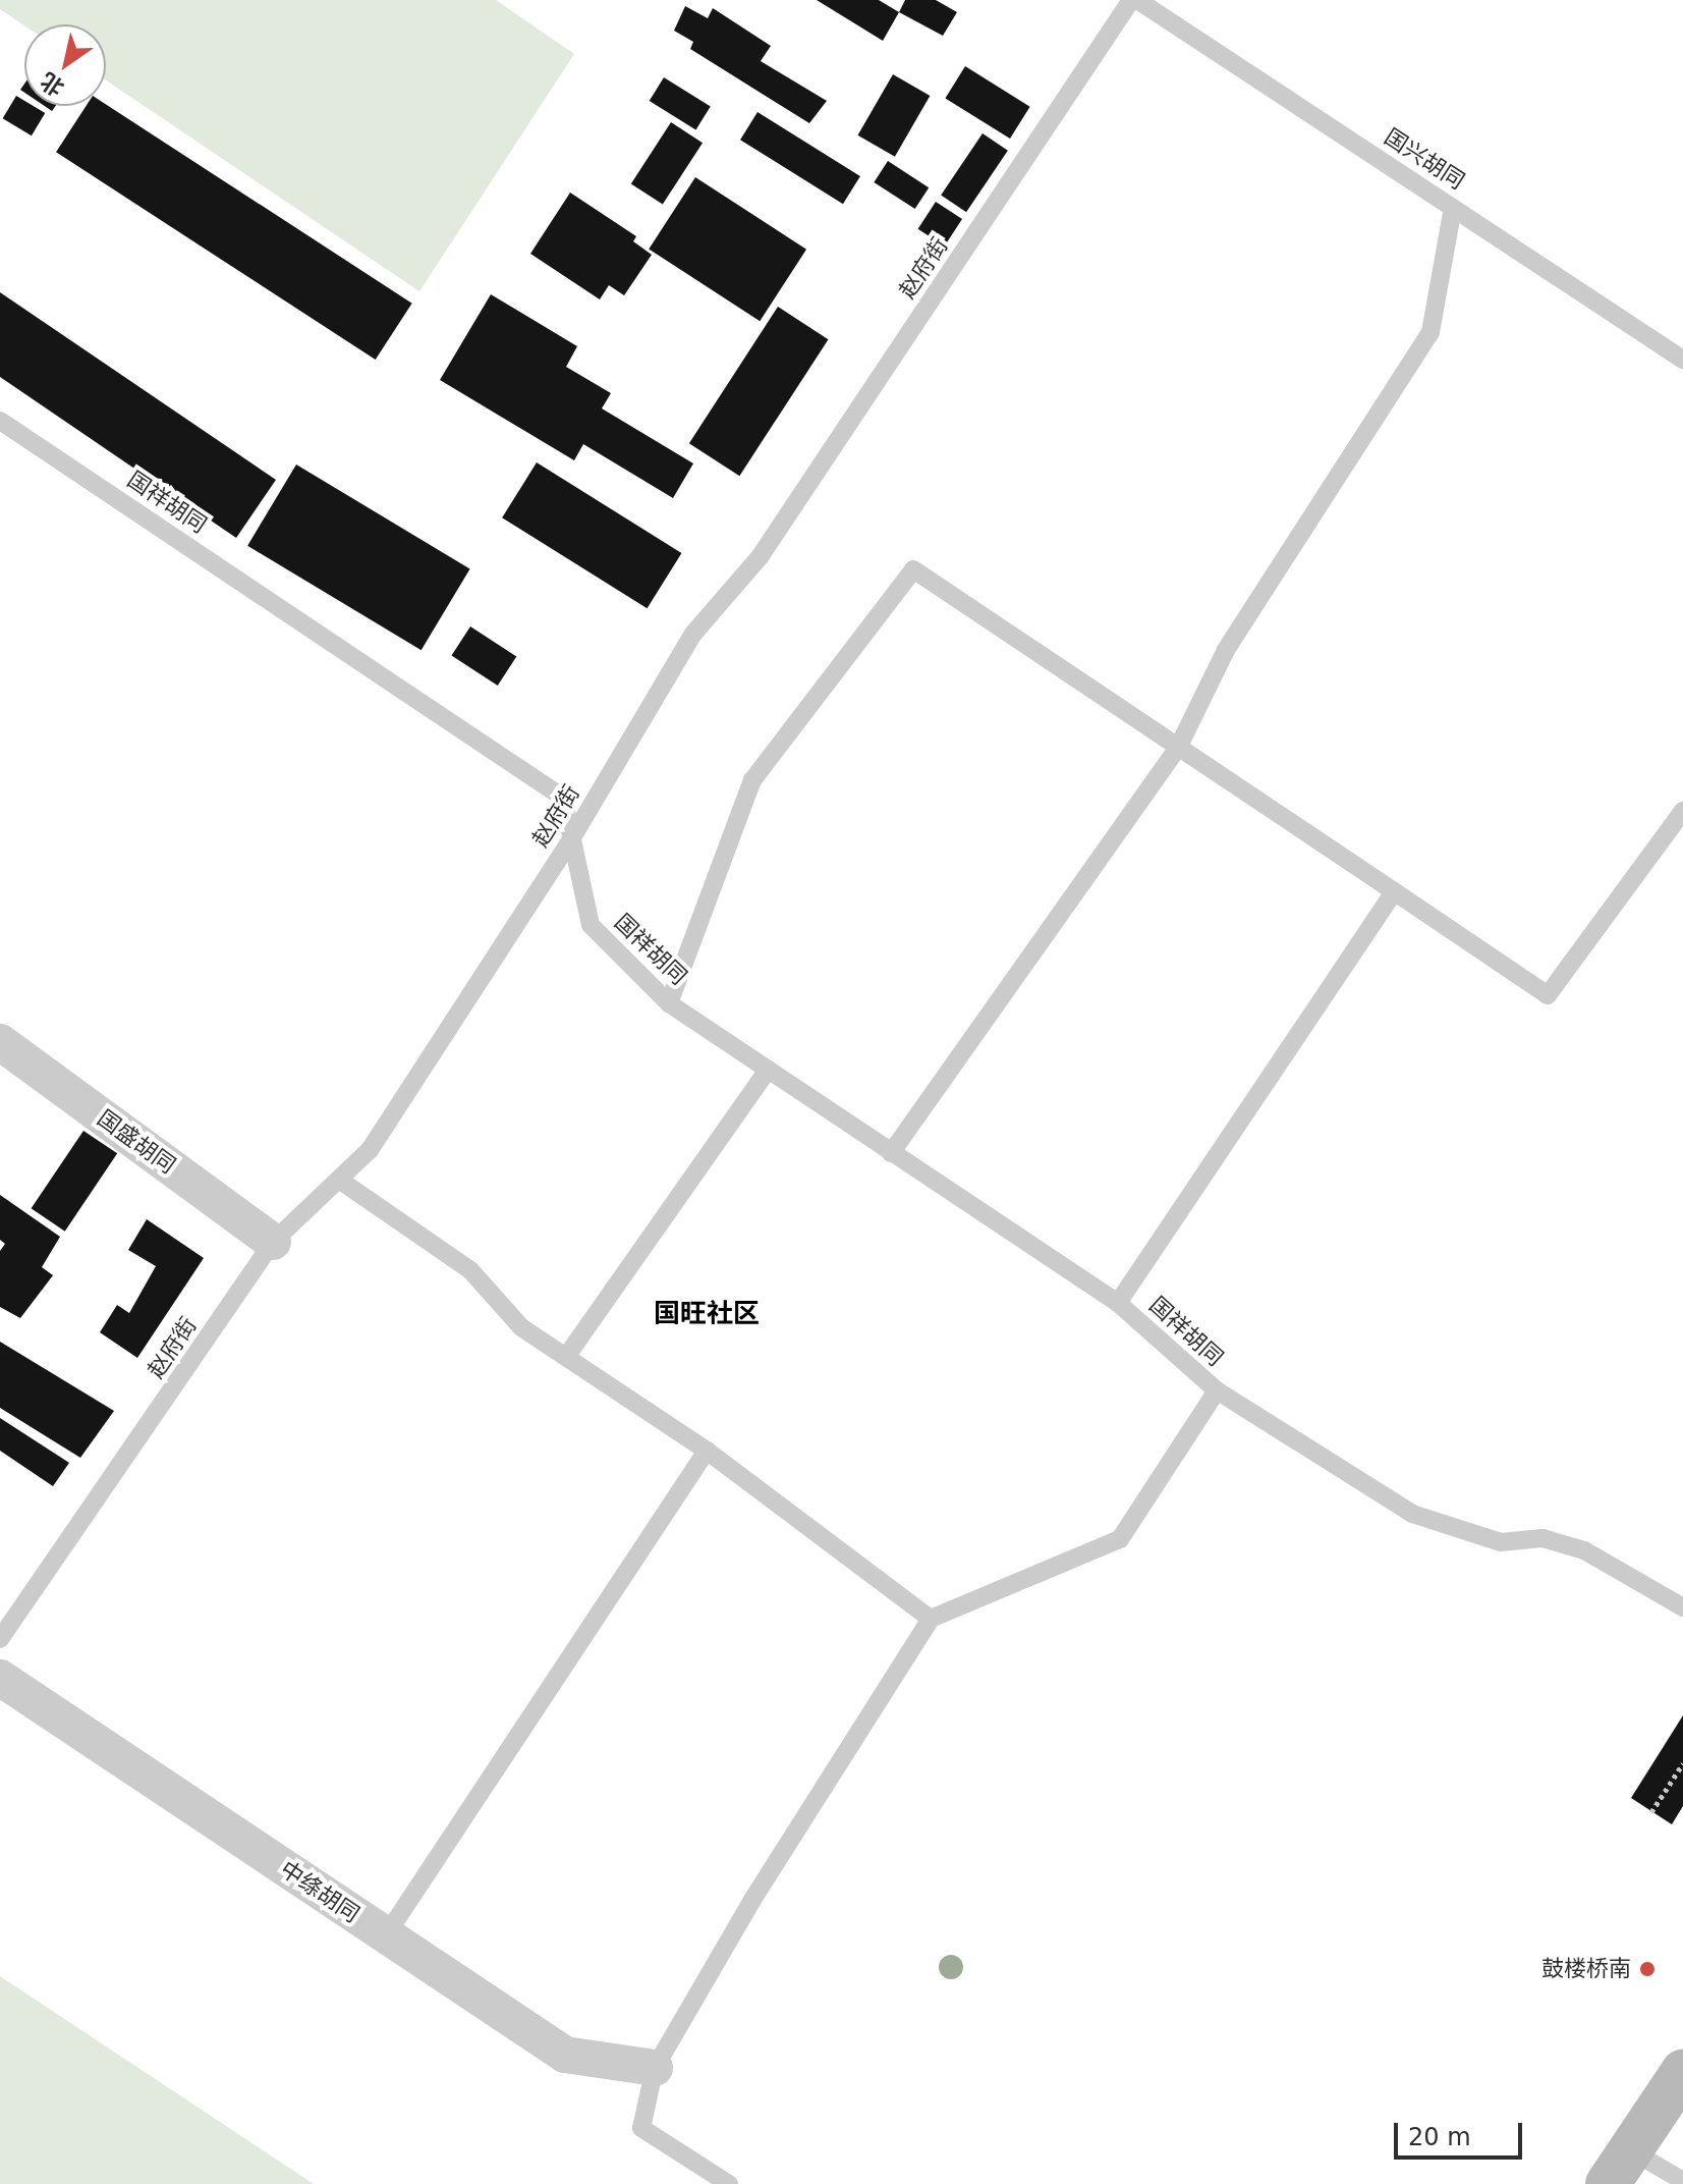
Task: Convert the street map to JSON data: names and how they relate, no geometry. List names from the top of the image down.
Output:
{
  "streets": {
    "street": ["国盛胡同", "中绦胡同"],
    "lane": ["国兴胡同", "赵府街", "国祥胡同"]
  },
  "crossings": [
    ["赵府街", "国祥胡同"],
    ["赵府街", "国盛胡同"]
  ],
  "districts": ["国旺社区"],
  "places": ["鼓楼桥南"],
  "scale_bar": "20 m",
  "north": "bottom left"
}
